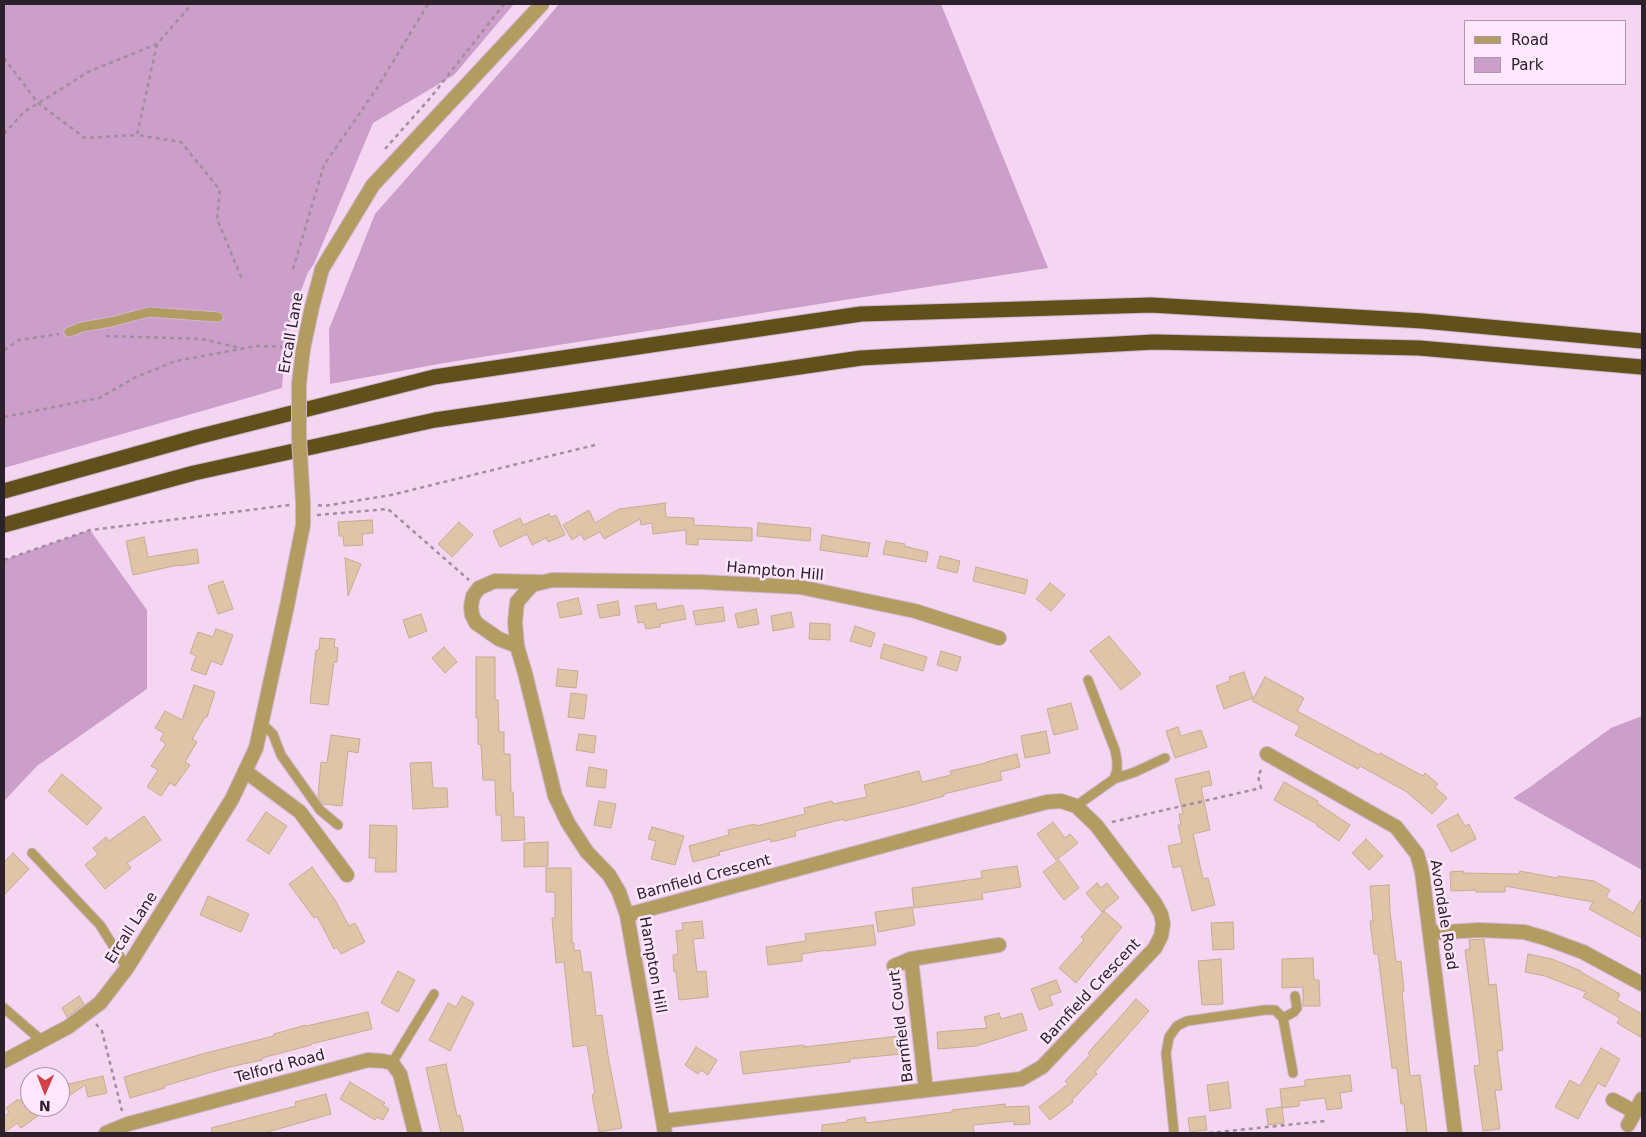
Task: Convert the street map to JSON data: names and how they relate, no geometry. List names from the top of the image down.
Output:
{
  "streets": {
    "street": [
      "Ercall Lane",
      "Hampton Hill",
      "Barnfield Crescent",
      "Avondale Road",
      "Barnfield Court",
      "Telford Road"
    ]
  },
  "crossings": [
    ["Hampton Hill", "Barnfield Crescent"],
    ["Barnfield Crescent", "Barnfield Court"]
  ],
  "legend": ["Road", "Park"],
  "north": "bottom"
}
